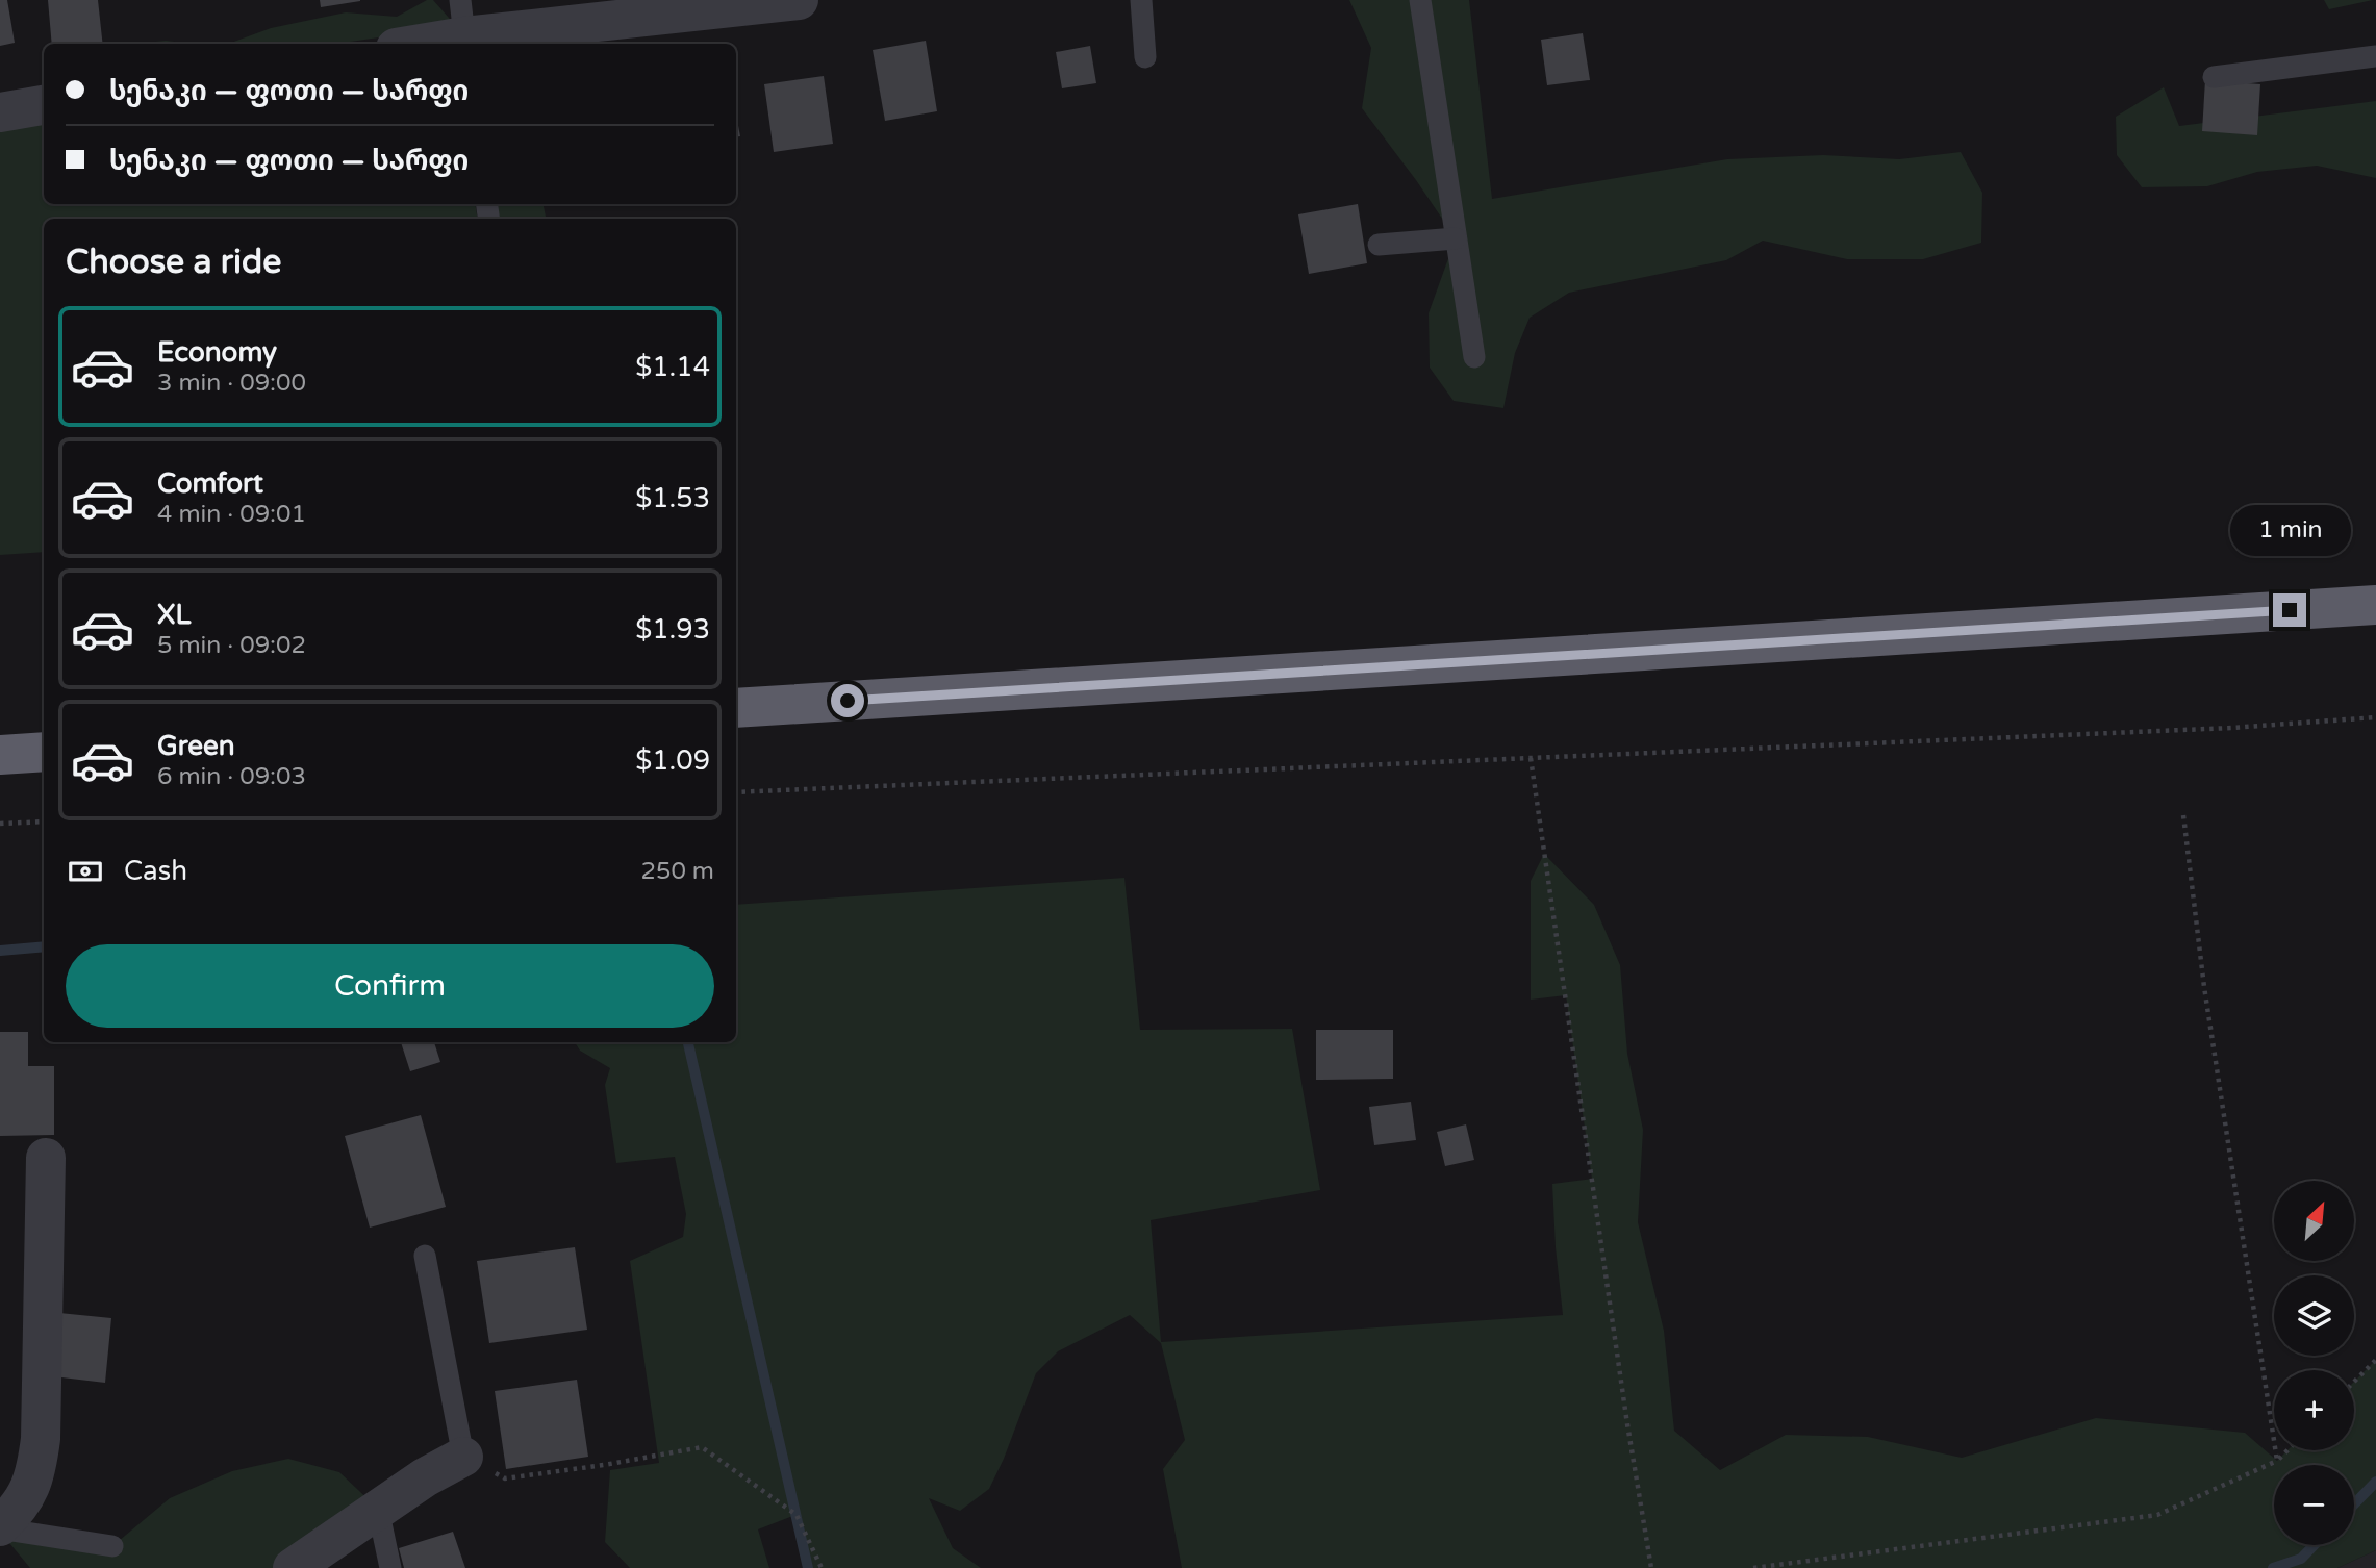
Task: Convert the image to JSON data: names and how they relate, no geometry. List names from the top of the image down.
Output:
{
  "north": "top right",
  "page": {
    "banner": ["სენაკი — ფოთი — სარფი", "სენაკი — ფოთი — სარფი"],
    "heading": "Choose a ride",
    "list": [
      {
        "name": "Economy",
        "note": "3 min · 09:00",
        "value": "$1.14"
      },
      {
        "name": "Comfort",
        "note": "4 min · 09:01",
        "value": "$1.53"
      },
      {
        "name": "XL",
        "note": "5 min · 09:02",
        "value": "$1.93"
      },
      {
        "name": "Green",
        "note": "6 min · 09:03",
        "value": "$1.09"
      }
    ],
    "bubble": "1 min",
    "pay": ["Cash", "250 m"],
    "buttons": "Confirm",
    "map_buttons": ["+", "−"]
  }
}
